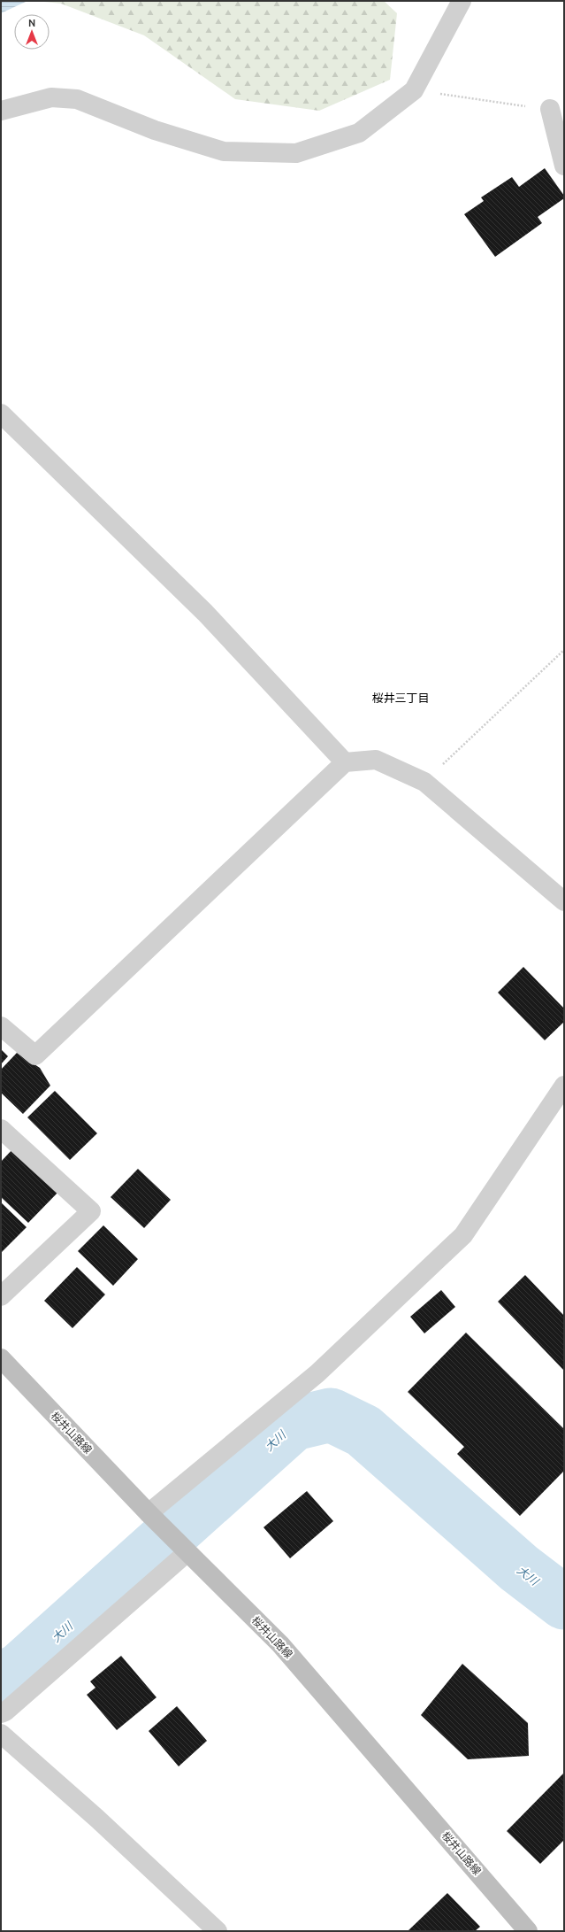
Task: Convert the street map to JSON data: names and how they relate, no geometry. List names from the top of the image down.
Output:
{
  "streets": {
    "main road": ["桜井山路線"]
  },
  "districts": ["桜井三丁目"],
  "water": ["大川"],
  "north": "top"
}
